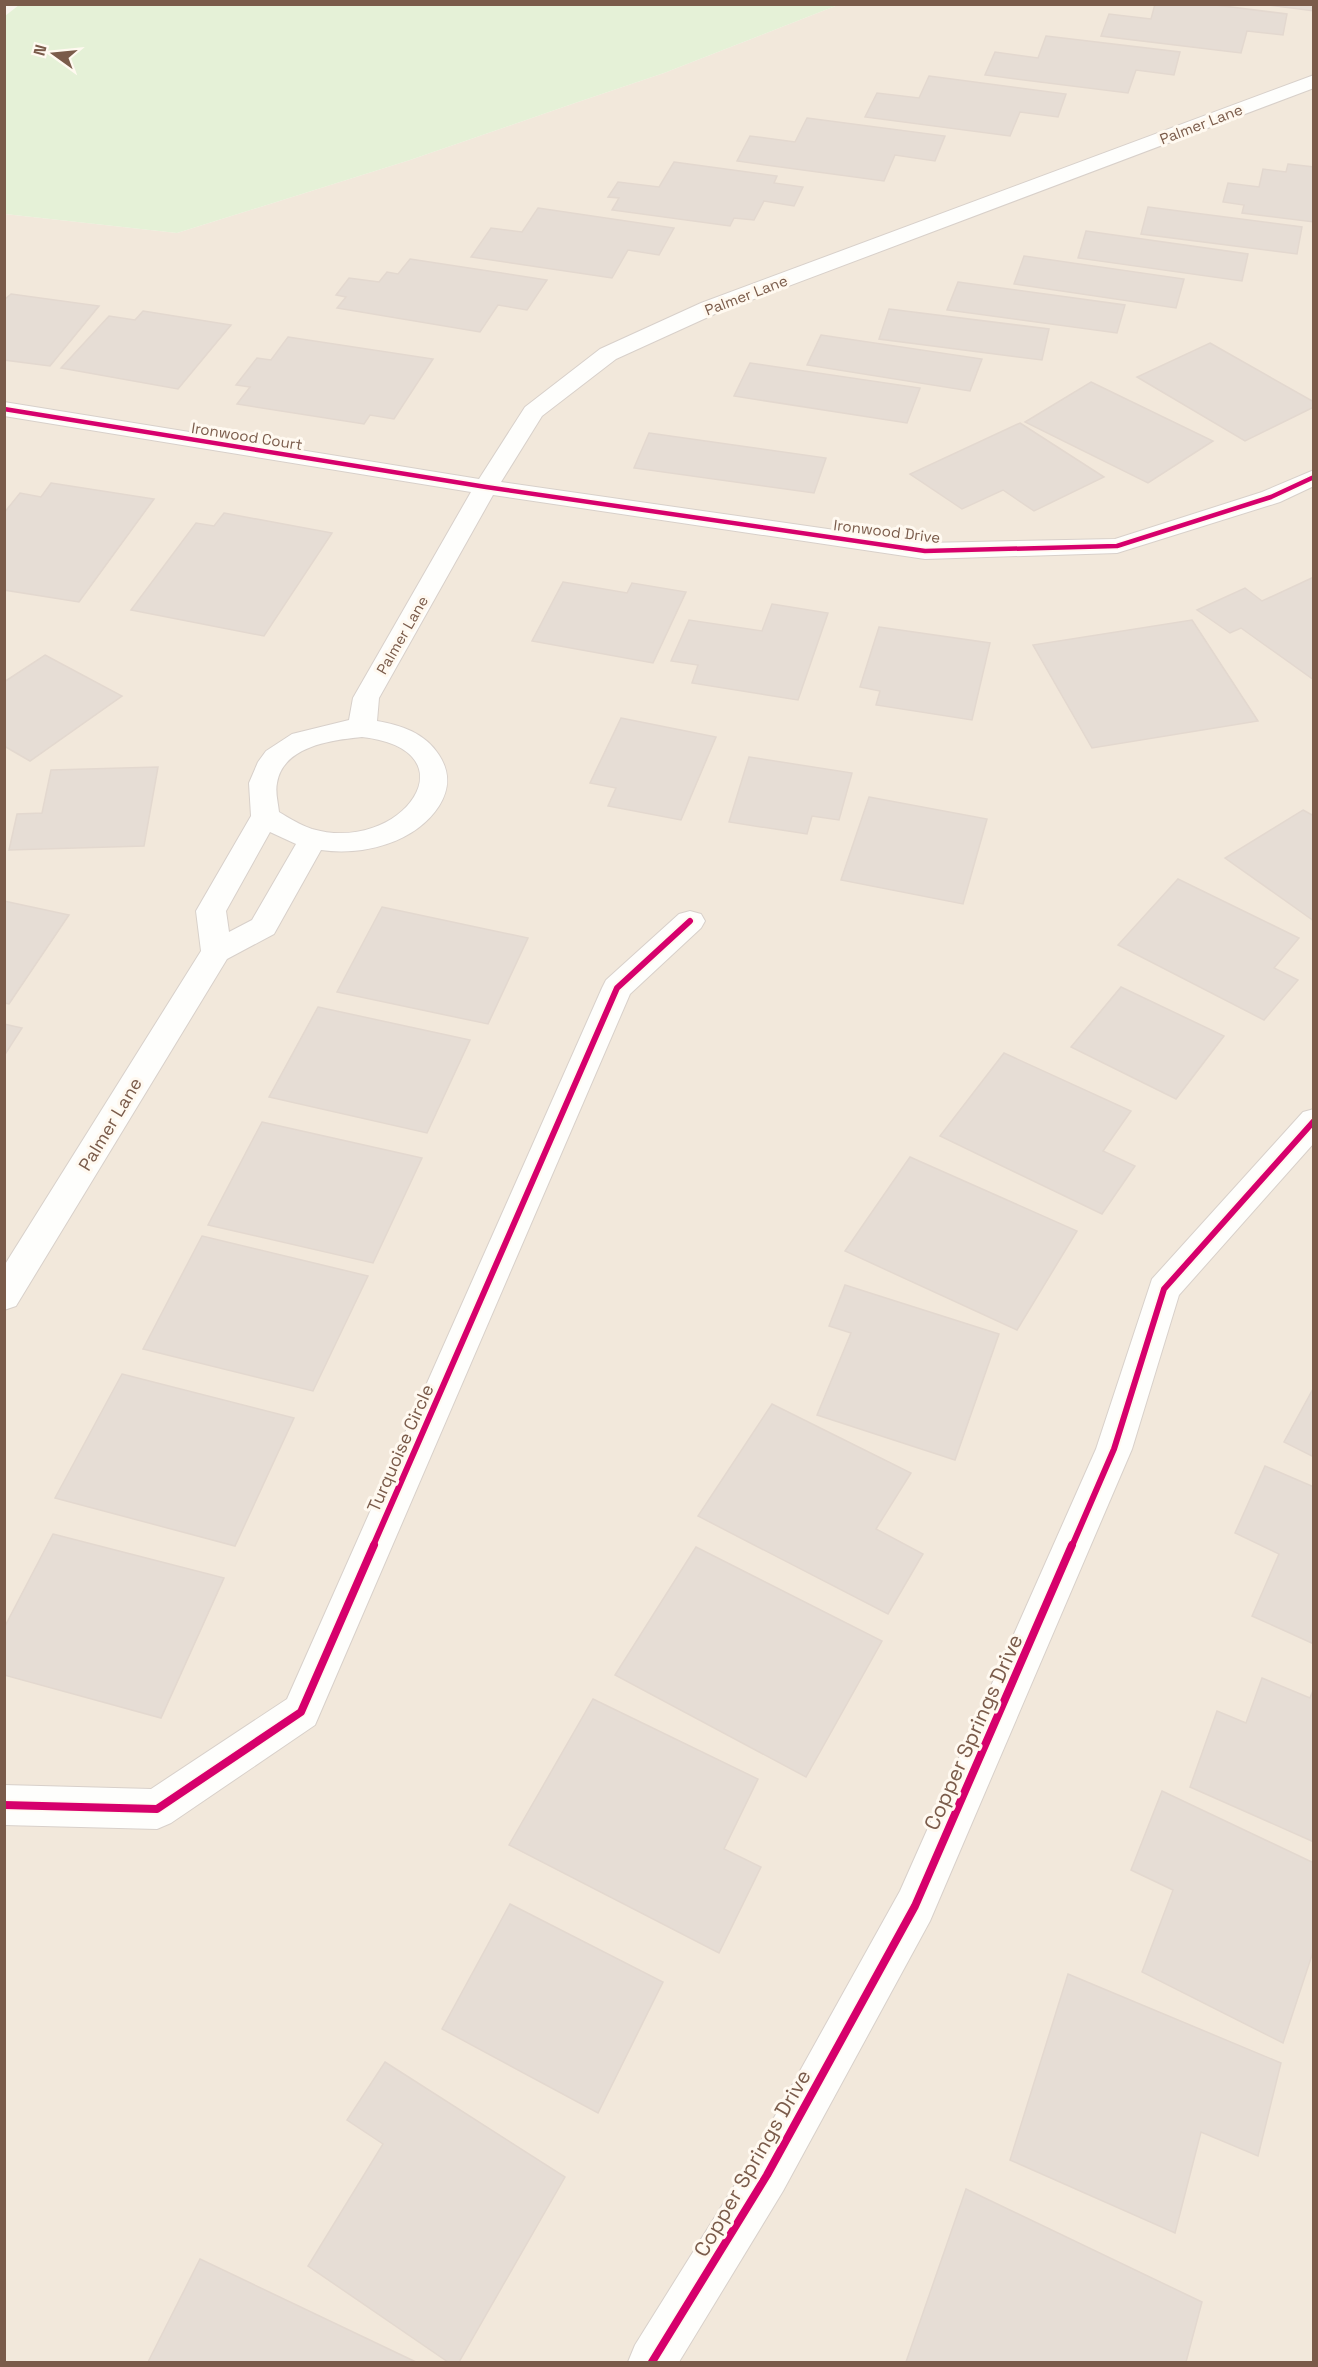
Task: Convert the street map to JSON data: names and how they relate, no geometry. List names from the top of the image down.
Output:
{
  "streets": {
    "street": [
      "Palmer Lane",
      "Ironwood Court",
      "Ironwood Drive",
      "Turquoise Circle",
      "Copper Springs Drive"
    ]
  },
  "crossings": [
    ["Palmer Lane", "Ironwood Court"],
    ["Palmer Lane", "Ironwood Drive"],
    ["Ironwood Court", "Ironwood Drive"]
  ],
  "north": "left"
}
